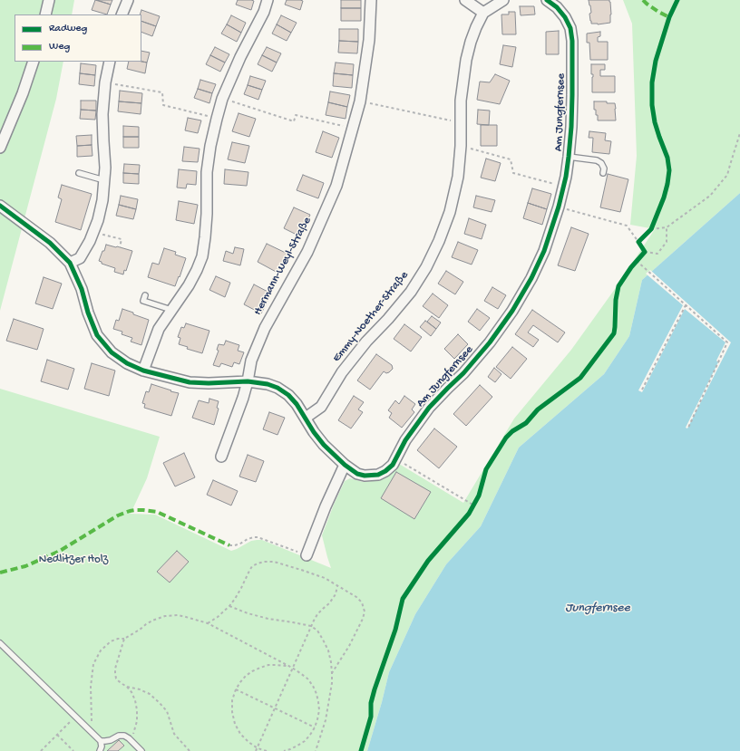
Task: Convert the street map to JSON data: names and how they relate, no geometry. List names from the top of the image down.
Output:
{
  "streets": {
    "street": ["Am Jungfernsee", "Hermann-Weyl-Straße", "Emmy-Noether-Straße"]
  },
  "crossings": [
    ["Am Jungfernsee", "Hermann-Weyl-Straße"],
    ["Am Jungfernsee", "Emmy-Noether-Straße"]
  ],
  "water": ["Jungfernsee"],
  "parks": ["Nedlitzer Holz"],
  "legend": ["Radweg", "Weg"]
}
